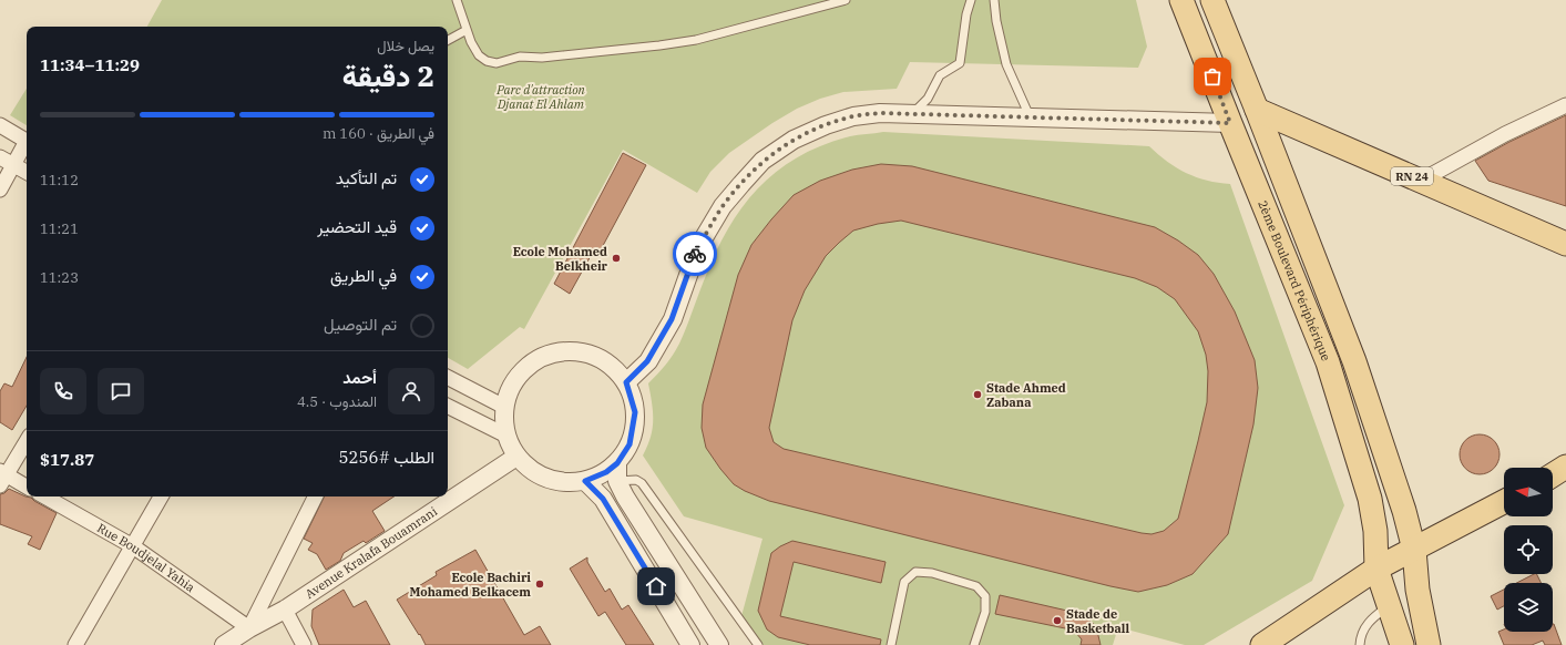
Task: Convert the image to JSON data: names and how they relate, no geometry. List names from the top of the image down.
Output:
{
  "streets": {
    "main road": ["RN 24", "2ème Boulevard Périphérique"],
    "street": ["Avenue Kralafa Bouamrani", "Rue Boudjelal Yahia"]
  },
  "crossings": [
    ["Avenue Kralafa Bouamrani", "Rue Boudjelal Yahia"]
  ],
  "parks": ["Parc d'attraction Djanat El Ahlam"],
  "places": [
    "Ecole Mohamed Belkheir",
    "Stade Ahmed Zabana",
    "Ecole Bachiri Mohamed Belkacem",
    "Stade de Basketball"
  ],
  "north": "left",
  "page": {
    "heading": ["2 دقيقة", "يصل خلال", "11:29–11:34"],
    "panel": [
      "أحمد",
      "المندوب · 4.5",
      "الطلب #5256",
      "$17.87"
    ],
    "bar": "في الطريق · 160 m",
    "list": [
      ["تم التأكيد", "11:12"],
      ["قيد التحضير", "11:21"],
      ["في الطريق", "11:23"],
      "تم التوصيل"
    ]
  }
}
